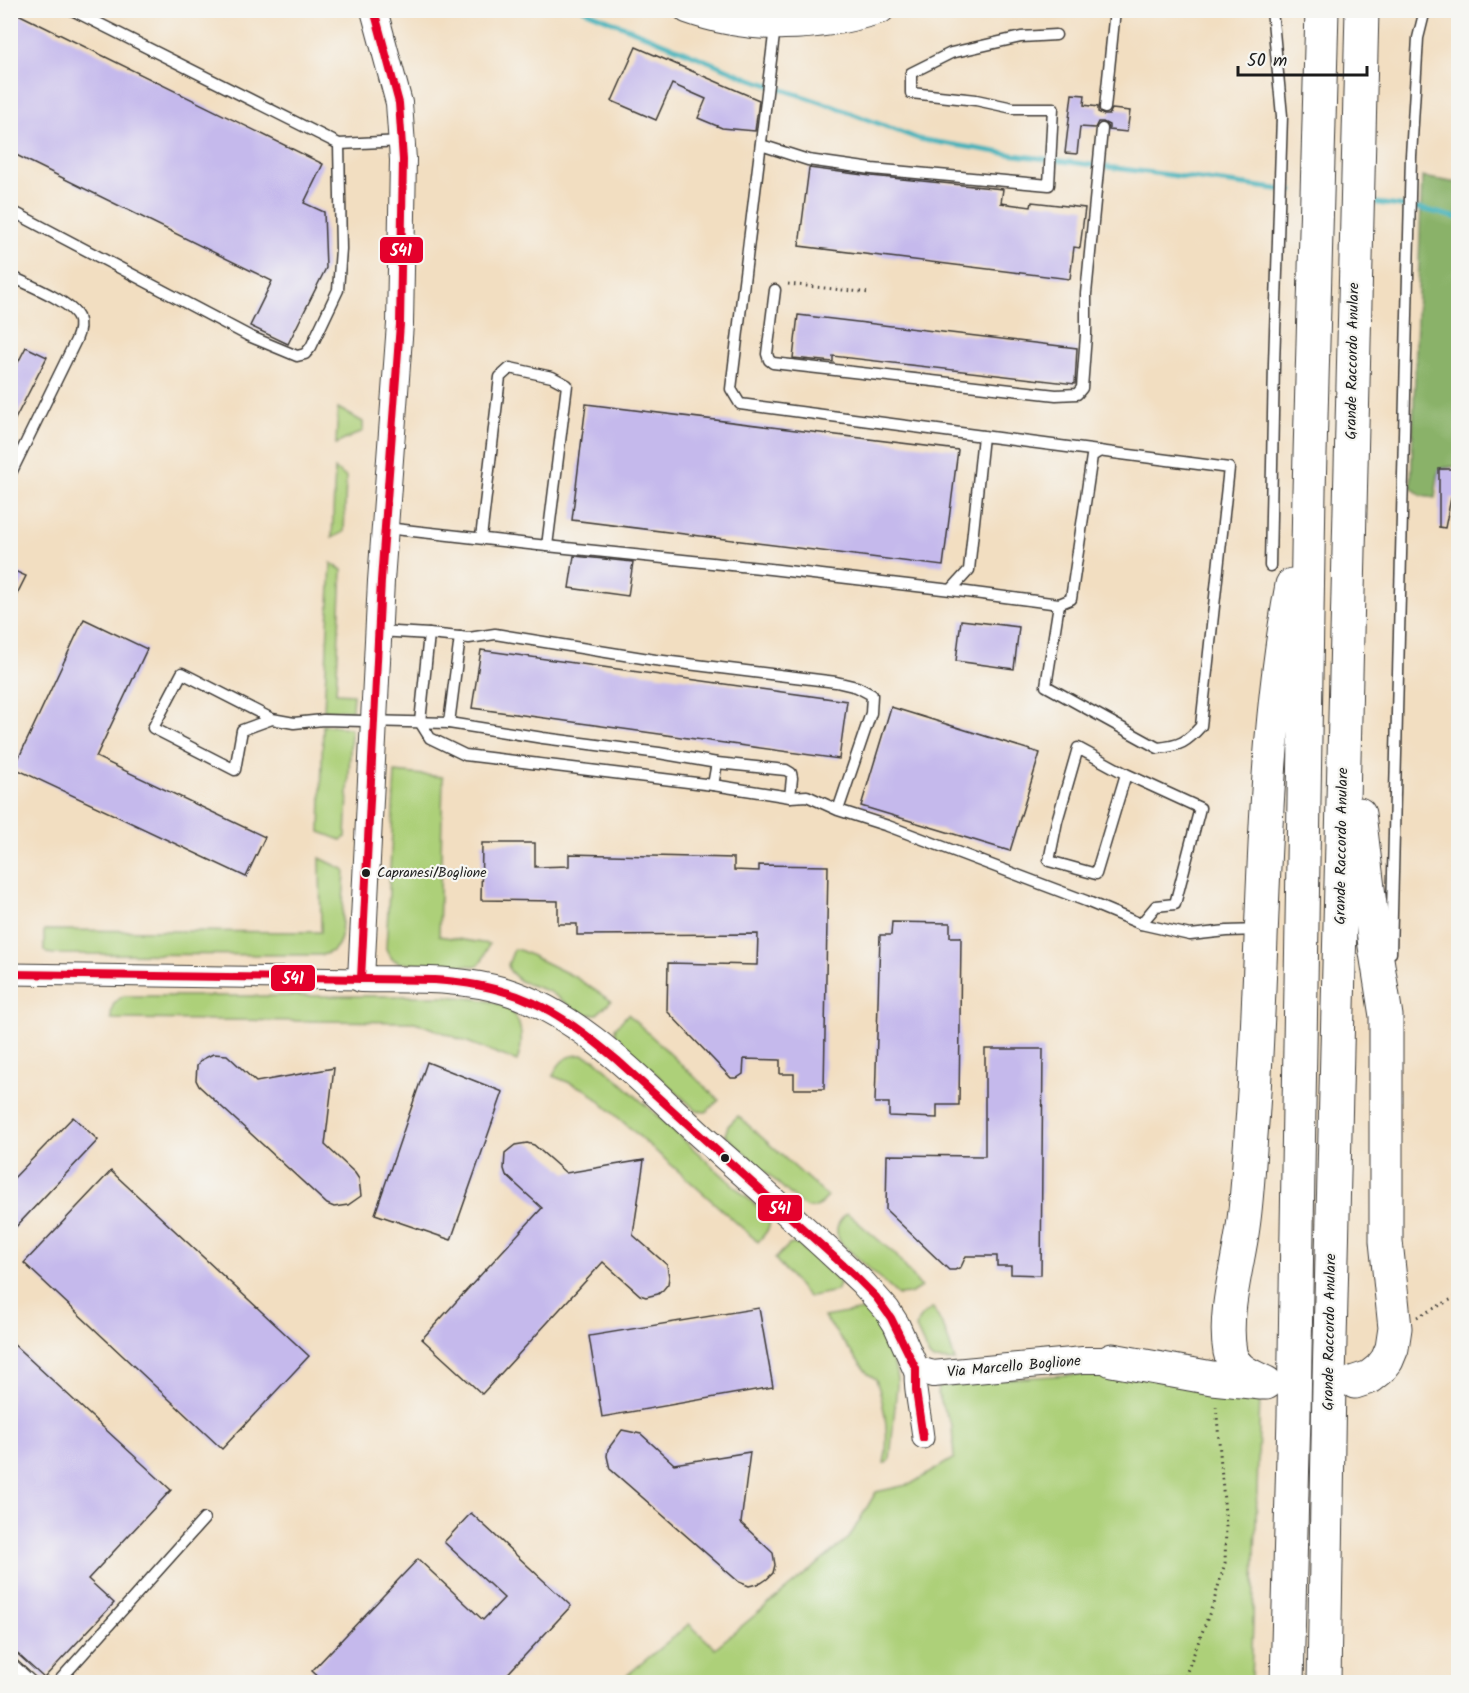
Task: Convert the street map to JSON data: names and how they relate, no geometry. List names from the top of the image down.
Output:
{
  "streets": {
    "highway": ["Grande Raccordo Anulare"],
    "street": ["Via Marcello Boglione"]
  },
  "places": ["Capranesi/Boglione"],
  "lines": ["transit line 541"],
  "scale_bar": "50 m"
}
